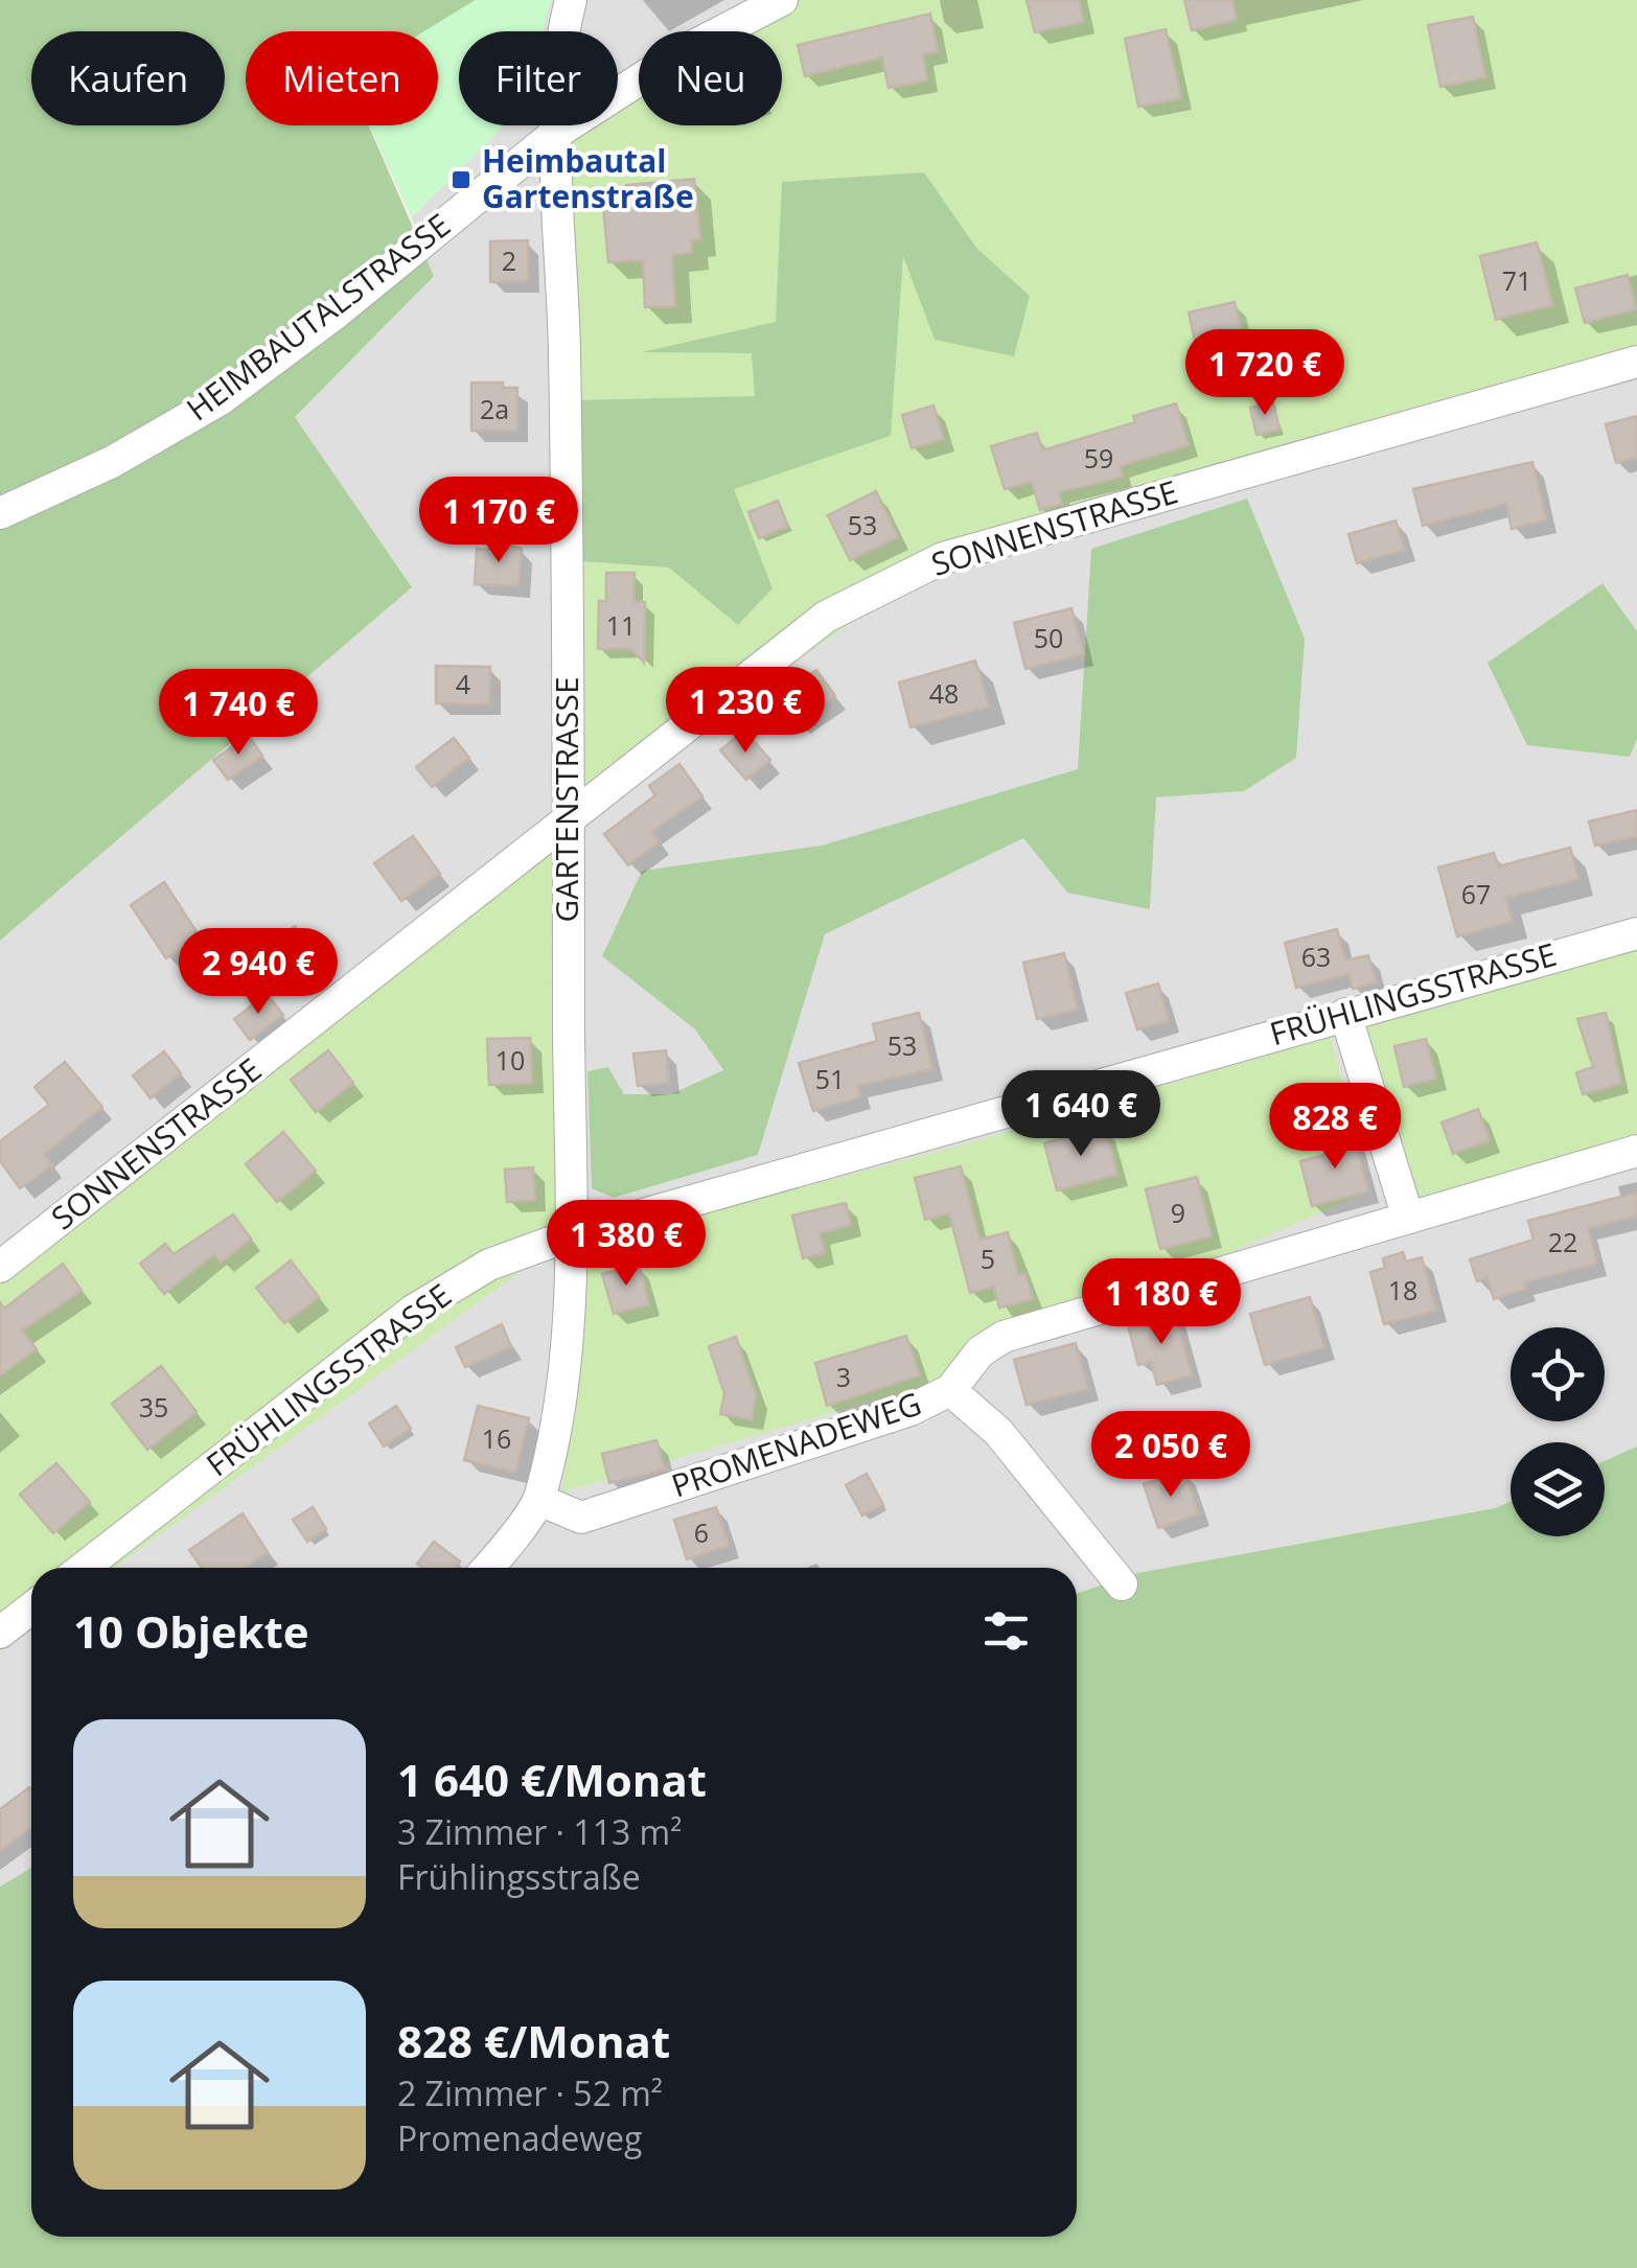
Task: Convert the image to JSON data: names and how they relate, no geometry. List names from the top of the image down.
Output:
{
  "streets": {
    "street": [
      "HEIMBAUTALSTRASSE",
      "SONNENSTRASSE",
      "GARTENSTRASSE",
      "FRÜHLINGSSTRASSE",
      "PROMENADEWEG"
    ]
  },
  "crossings": [
    ["HEIMBAUTALSTRASSE", "GARTENSTRASSE"],
    ["SONNENSTRASSE", "GARTENSTRASSE"],
    ["GARTENSTRASSE", "FRÜHLINGSSTRASSE"],
    ["GARTENSTRASSE", "PROMENADEWEG"]
  ],
  "places": {
    "transit": ["Heimbautal Gartenstraße"]
  },
  "house_numbers": [
    "2",
    "71",
    "2a",
    "59",
    "53",
    "11",
    "50",
    "4",
    "48",
    "67",
    "63",
    "53",
    "10",
    "51",
    "9",
    "22",
    "5",
    "18",
    "3",
    "35",
    "16",
    "6"
  ],
  "page": {
    "chip": [
      "Kaufen",
      "Mieten",
      "Filter",
      "Neu"
    ],
    "price": [
      "1 720 €",
      "1 170 €",
      "1 230 €",
      "1 740 €",
      "2 940 €",
      "1 640 €",
      "828 €",
      "1 380 €",
      "1 180 €",
      "2 050 €"
    ],
    "heading": "10 Objekte",
    "list": [
      {
        "name": "1 640 €/Monat",
        "note": "3 Zimmer · 113 m² · Frühlingsstraße"
      },
      {
        "name": "828 €/Monat",
        "note": "2 Zimmer · 52 m² · Promenadeweg"
      }
    ]
  }
}
